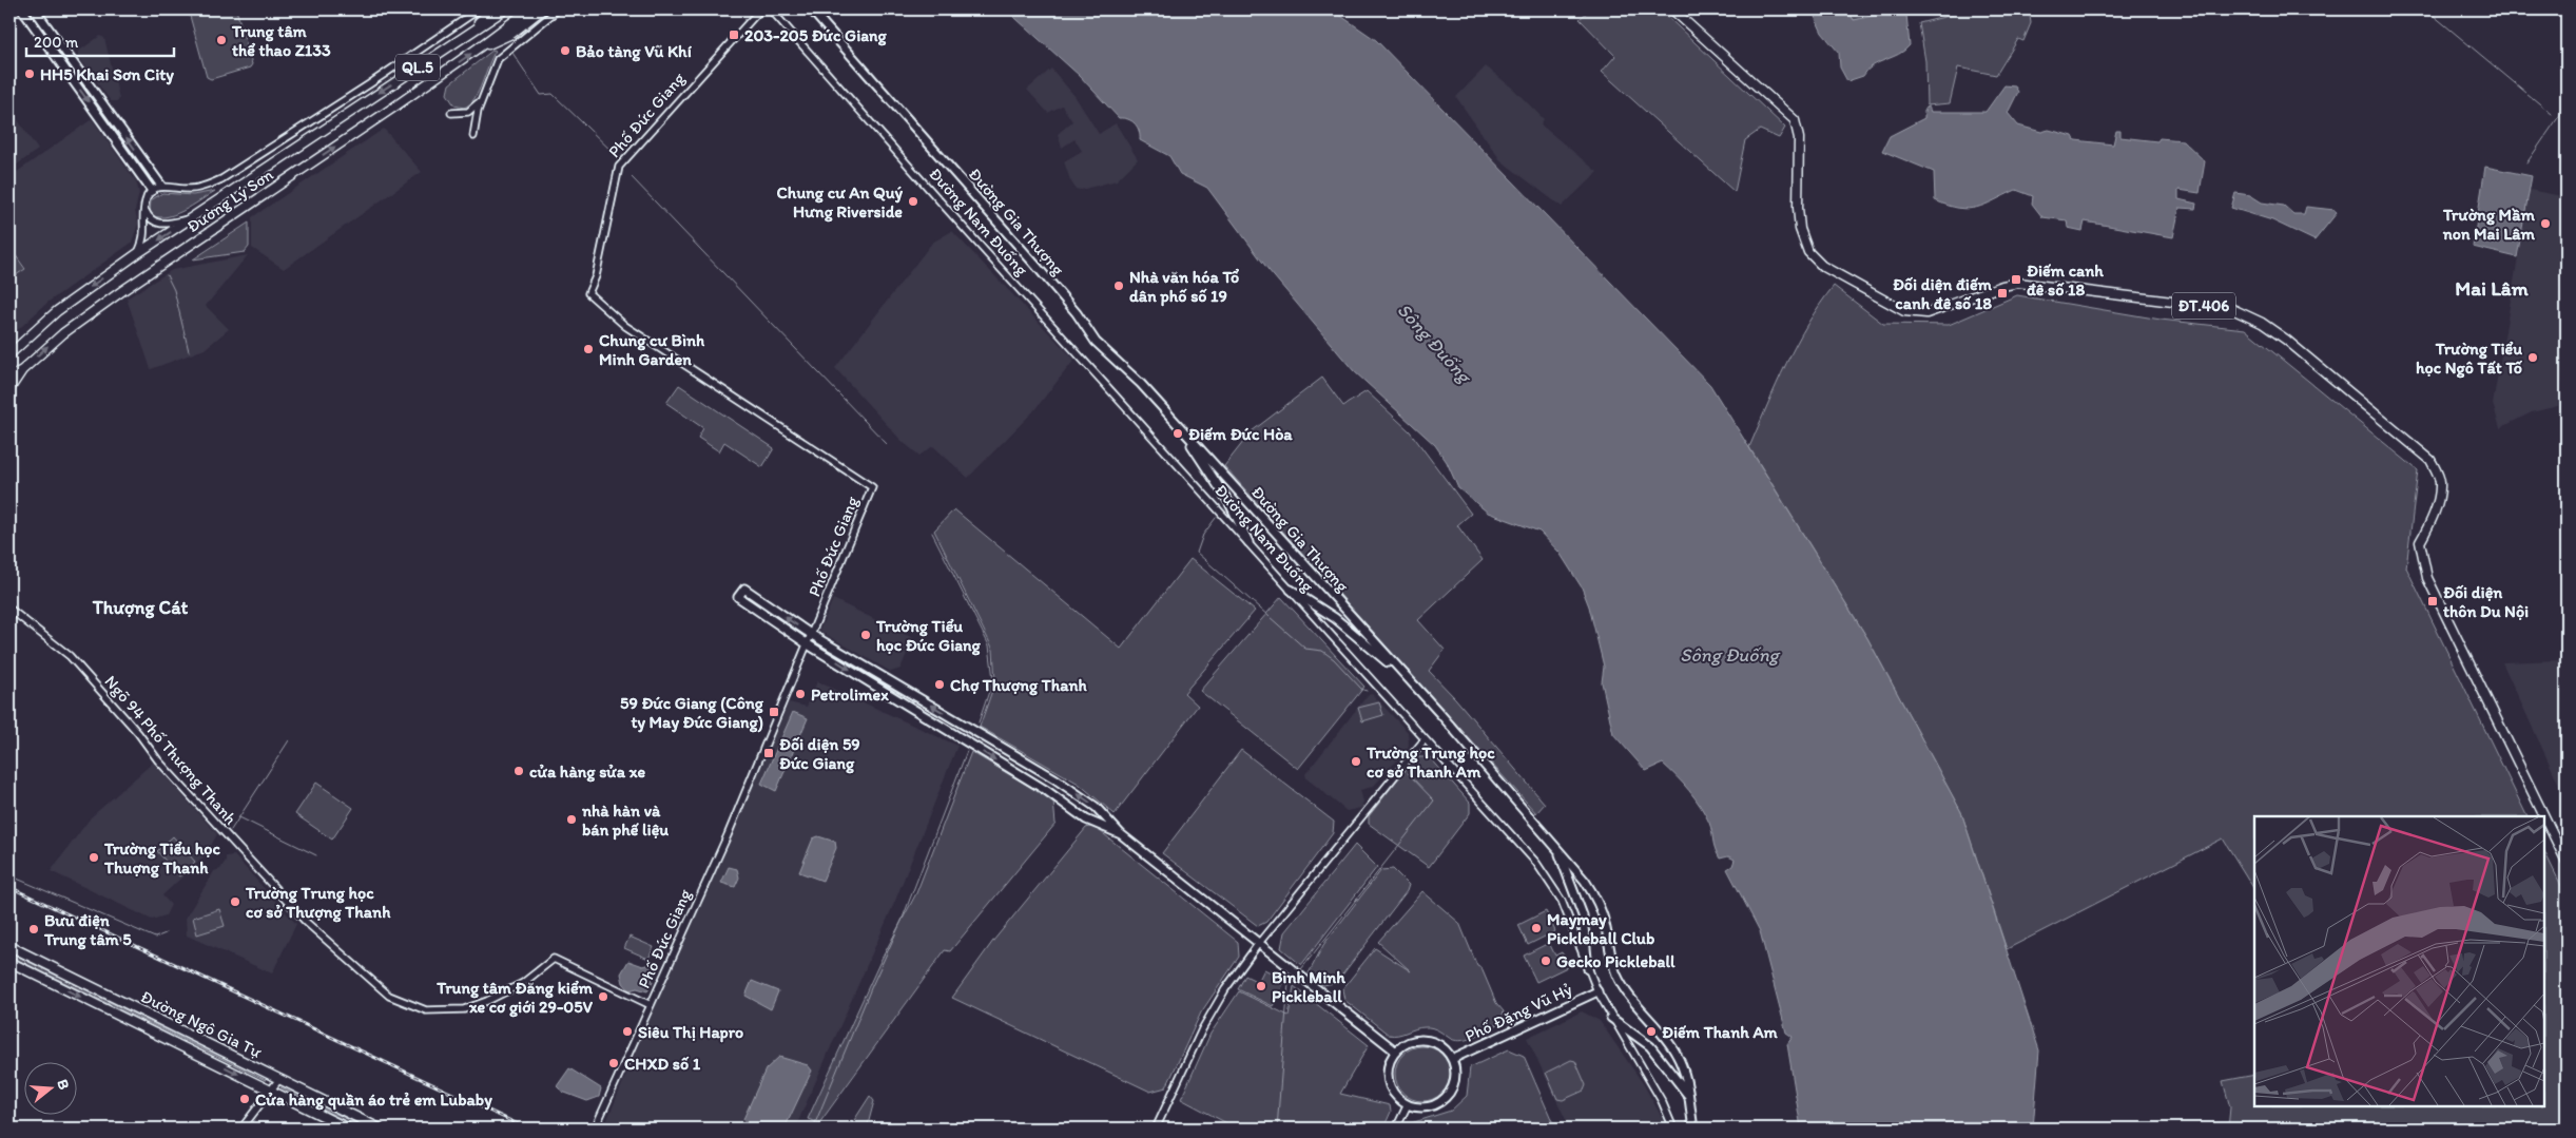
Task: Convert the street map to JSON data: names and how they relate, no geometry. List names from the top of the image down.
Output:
{
  "streets": {
    "main road": [
      "QL.5",
      "Đường Lý Sơn",
      "Đường Gia Thượng",
      "ĐT.406",
      "Phố Đặng Vũ Hỷ",
      "Đường Ngô Gia Tự"
    ],
    "street": ["Phố Đức Giang", "Đường Nam Đuống", "Ngõ 94 Phố Thượng Thanh"]
  },
  "crossings": [
    ["QL.5", "Đường Lý Sơn"],
    ["Phố Đức Giang", "Ngõ 94 Phố Thượng Thanh"],
    ["Đường Nam Đuống", "Phố Đặng Vũ Hỷ"]
  ],
  "districts": ["Mai Lâm", "Thượng Cát"],
  "water": ["Sông Đuống"],
  "places": {
    "transit": [
      "203-205 Đức Giang",
      "Điếm canh đê số 18",
      "Đối diện điếm canh đê số 18",
      "Đối diện thôn Du Nội",
      "59 Đức Giang (Công ty May Đức Giang)",
      "Đối diện 59 Đức Giang"
    ],
    "other": [
      "Trung tâm thể thao Z133",
      "Bảo tàng Vũ Khí",
      "HH5 Khai Sơn City",
      "Chung cư An Quý Hưng Riverside",
      "Trường Mầm non Mai Lâm",
      "Nhà văn hóa Tổ dân phố số 19",
      "Chung cư Bình Minh Garden",
      "Trường Tiểu học Ngô Tất Tố",
      "Điếm Đức Hòa",
      "Trường Tiểu học Đức Giang",
      "Chợ Thượng Thanh",
      "Petrolimex",
      "Trường Trung học cơ sở Thanh Am",
      "cửa hàng sửa xe",
      "nhà hàn và bán phế liệu",
      "Trường Tiểu học Thuợng Thanh",
      "Trường Trung học cơ sở Thượng Thanh",
      "Maymay Pickleball Club",
      "Bưu điện Trung tâm 5",
      "Gecko Pickleball",
      "Bình Minh Pickleball",
      "Trung tâm Đăng kiểm xe cơ giới 29-05V",
      "Siêu Thị Hapro",
      "Điếm Thanh Am",
      "CHXD số 1",
      "Cửa hàng quần áo trẻ em Lubaby"
    ]
  },
  "scale_bar": "200 m",
  "north": "right"
}
